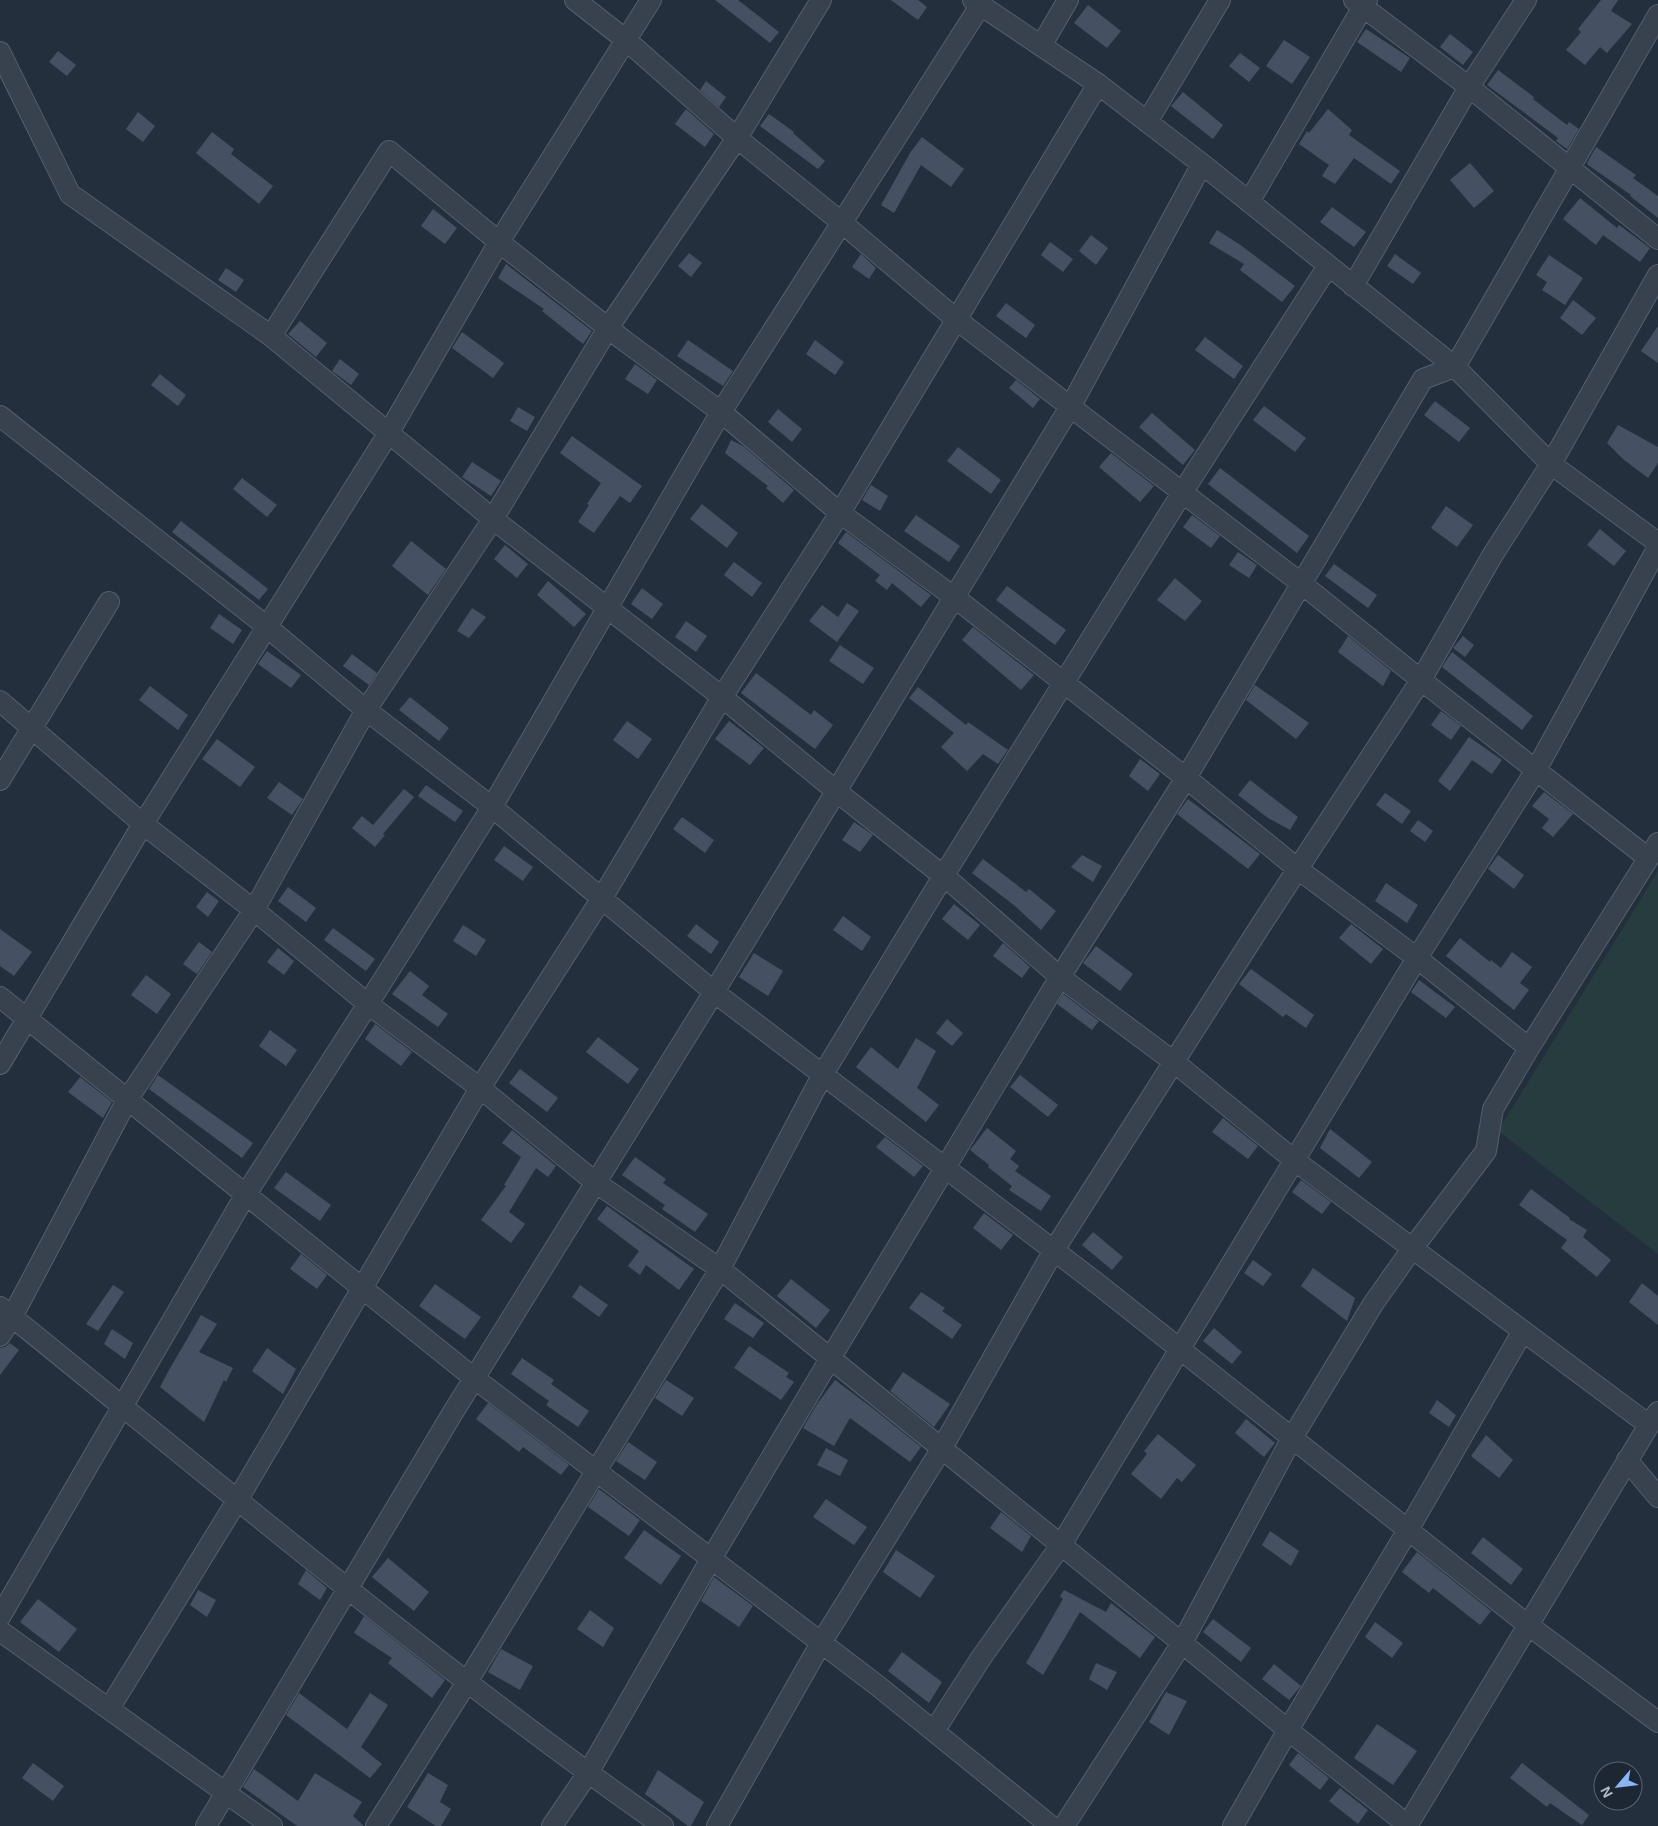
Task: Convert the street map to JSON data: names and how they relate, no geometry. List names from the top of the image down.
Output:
{
  "north": "bottom left"
}
